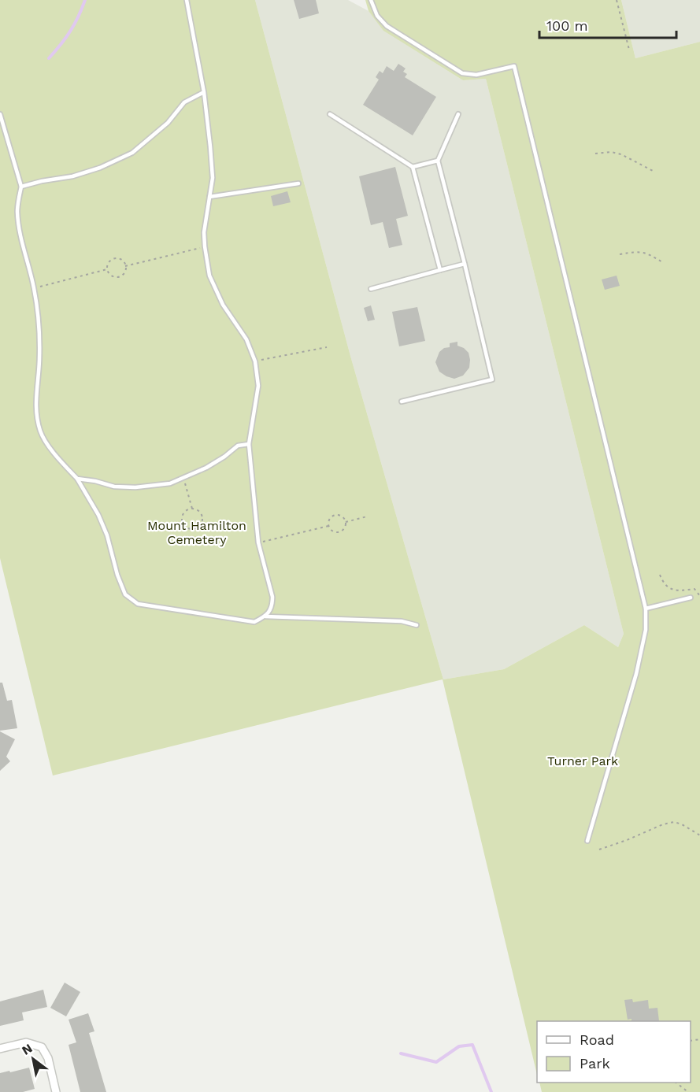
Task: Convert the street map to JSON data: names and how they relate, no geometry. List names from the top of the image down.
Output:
{
  "parks": ["Mount Hamilton Cemetery", "Turner Park"],
  "legend": ["Road", "Park"],
  "scale_bar": "100 m",
  "north": "top left"
}
